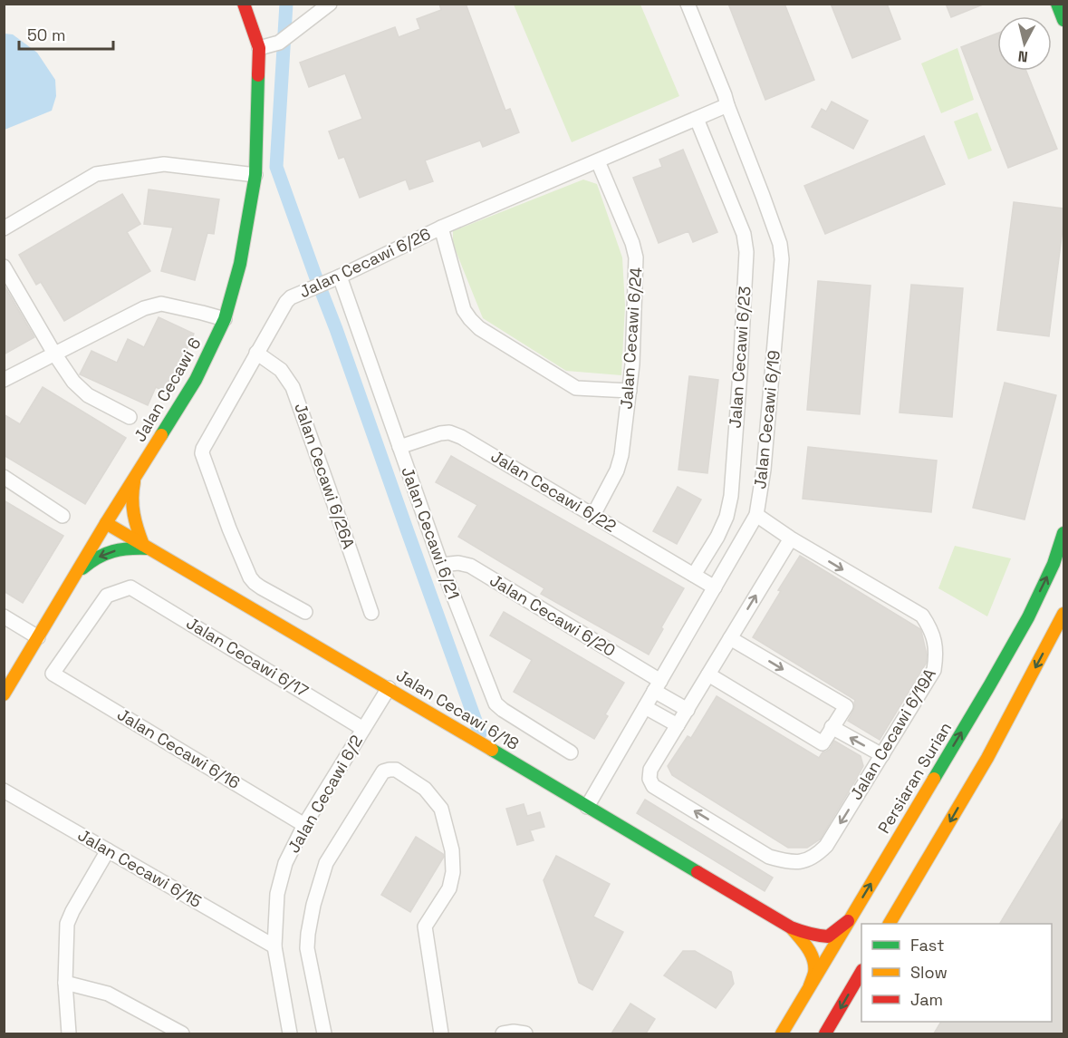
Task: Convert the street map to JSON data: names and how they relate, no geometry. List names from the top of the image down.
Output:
{
  "streets": {
    "street": [
      "Jalan Cecawi 6/26",
      "Jalan Cecawi 6/24",
      "Jalan Cecawi 6/23",
      "Jalan Cecawi 6",
      "Jalan Cecawi 6/19",
      "Jalan Cecawi 6/26A",
      "Jalan Cecawi 6/22",
      "Jalan Cecawi 6/21",
      "Jalan Cecawi 6/20",
      "Jalan Cecawi 6/17",
      "Jalan Cecawi 6/18",
      "Jalan Cecawi 6/19A",
      "Jalan Cecawi 6/16",
      "Persiaran Surian",
      "Jalan Cecawi 6/2",
      "Jalan Cecawi 6/15"
    ]
  },
  "crossings": [
    ["Jalan Cecawi 6/26", "Jalan Cecawi 6/24"],
    ["Jalan Cecawi 6/26", "Jalan Cecawi 6/23"],
    ["Jalan Cecawi 6/26", "Jalan Cecawi 6/19"],
    ["Jalan Cecawi 6/26", "Jalan Cecawi 6/26A"],
    ["Jalan Cecawi 6/26", "Jalan Cecawi 6/21"],
    ["Jalan Cecawi 6/24", "Jalan Cecawi 6/22"],
    ["Jalan Cecawi 6/23", "Jalan Cecawi 6/22"],
    ["Jalan Cecawi 6", "Jalan Cecawi 6/18"],
    ["Jalan Cecawi 6/19", "Jalan Cecawi 6/20"],
    ["Jalan Cecawi 6/19", "Jalan Cecawi 6/18"],
    ["Jalan Cecawi 6/22", "Jalan Cecawi 6/21"],
    ["Jalan Cecawi 6/21", "Jalan Cecawi 6/20"],
    ["Jalan Cecawi 6/20", "Jalan Cecawi 6/19A"],
    ["Jalan Cecawi 6/17", "Jalan Cecawi 6/16"],
    ["Jalan Cecawi 6/17", "Jalan Cecawi 6/2"],
    ["Jalan Cecawi 6/18", "Persiaran Surian"],
    ["Jalan Cecawi 6/18", "Jalan Cecawi 6/2"],
    ["Jalan Cecawi 6/16", "Jalan Cecawi 6/2"],
    ["Jalan Cecawi 6/2", "Jalan Cecawi 6/15"]
  ],
  "legend": ["Fast", "Slow", "Jam"],
  "scale_bar": "50 m",
  "north": "bottom"
}
